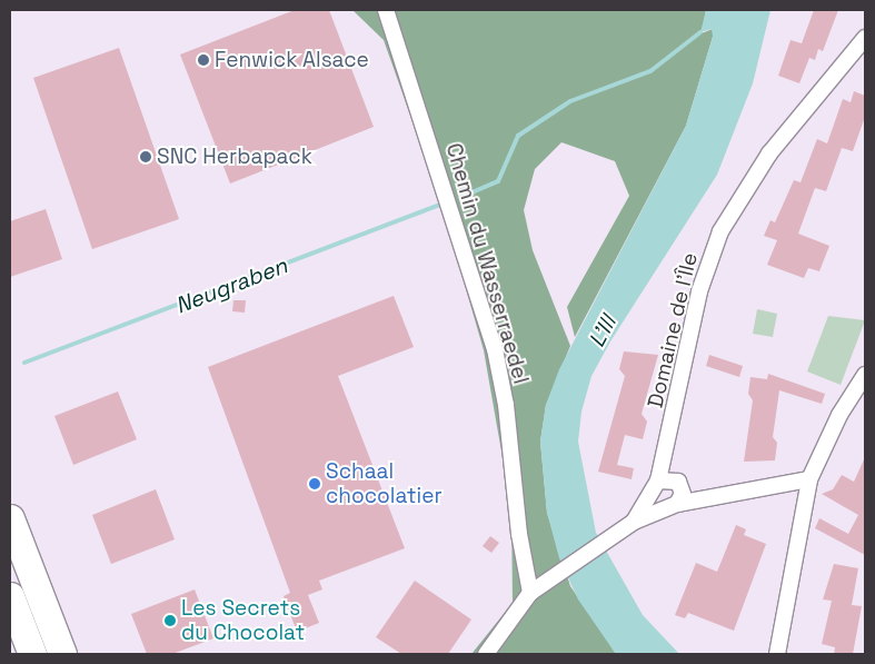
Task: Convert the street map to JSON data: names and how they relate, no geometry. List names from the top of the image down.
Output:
{
  "streets": {
    "street": ["Chemin du Wasserraedel", "Domaine de l'Île"]
  },
  "crossings": [
    ["Chemin du Wasserraedel", "Domaine de l'Île"]
  ],
  "water": ["Neugraben", "L'Ill"],
  "places": [
    "Fenwick Alsace",
    "SNC Herbapack",
    "Schaal chocolatier",
    "Les Secrets du Chocolat"
  ]
}
